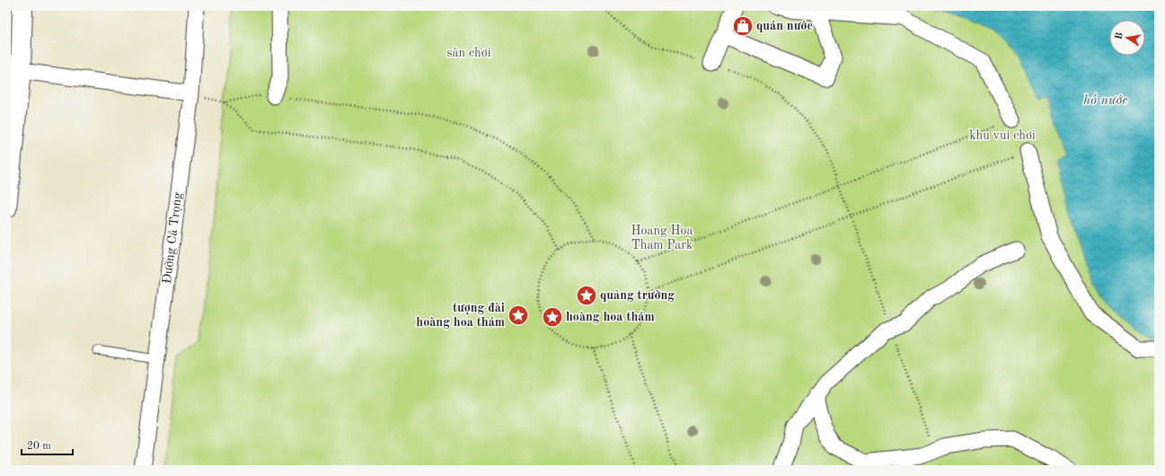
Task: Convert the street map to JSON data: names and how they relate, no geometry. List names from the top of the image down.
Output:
{
  "streets": {
    "street": ["Đường Cả Trọng"]
  },
  "water": ["hồ nước"],
  "parks": ["sân chơi", "khu vui chơi", "Hoang Hoa Tham Park"],
  "places": {
    "shop": ["quán nước"],
    "place": ["quảng trường", "tượng đài hoàng hoa thám", "hoàng hoa thám"]
  },
  "scale_bar": "20 m",
  "north": "left"
}
